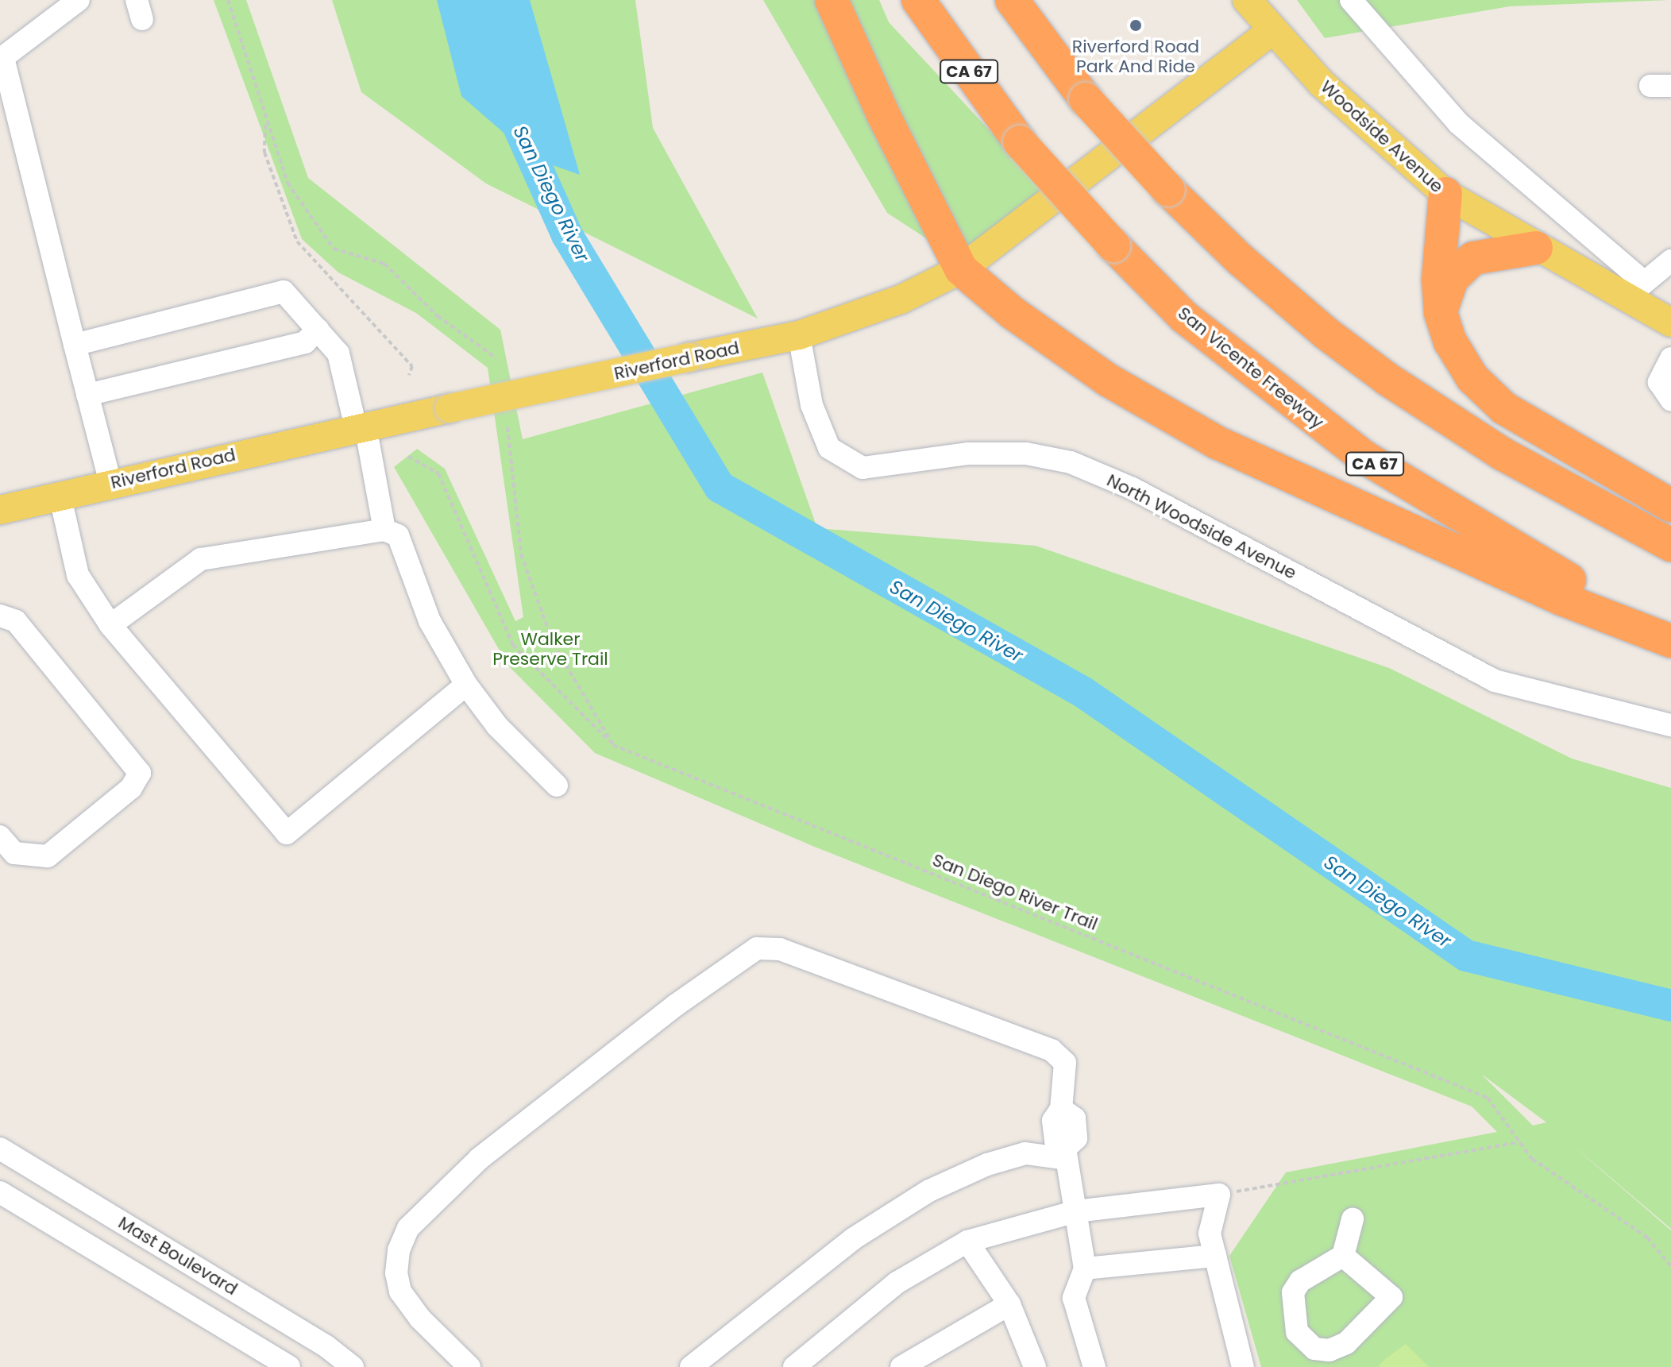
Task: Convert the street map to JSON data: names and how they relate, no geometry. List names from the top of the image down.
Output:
{
  "streets": {
    "highway": ["CA 67", "San Vicente Freeway"],
    "main road": ["Woodside Avenue", "Riverford Road"],
    "street": ["North Woodside Avenue", "Mast Boulevard"],
    "path": ["San Diego River Trail"]
  },
  "crossings": [
    ["Woodside Avenue", "Riverford Road"],
    ["Riverford Road", "North Woodside Avenue"]
  ],
  "water": ["San Diego River"],
  "parks": ["Walker Preserve Trail"],
  "places": ["Riverford Road Park And Ride"]
}
